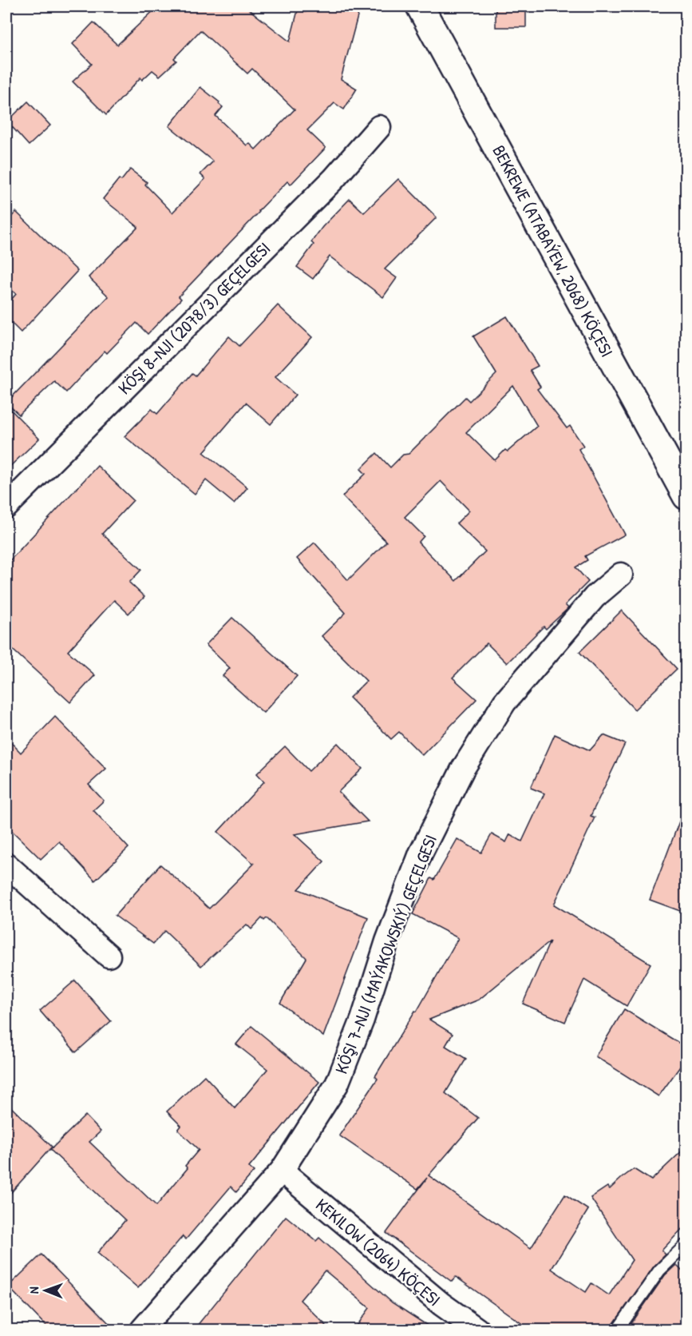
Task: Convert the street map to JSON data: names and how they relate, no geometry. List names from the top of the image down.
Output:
{
  "streets": {
    "main road": ["BEKREWE (ATABAÝEW, 2068) KÖÇESI"],
    "street": ["KÖŞI 8-NJI (2078/3) GEÇELGESI", "KÖŞI 7-NJI (MAÝAKOWSKIÝ) GEÇELGESI", "KEKILOW (2064) KÖÇESI"]
  },
  "crossings": [
    ["KÖŞI 7-NJI (MAÝAKOWSKIÝ) GEÇELGESI", "KEKILOW (2064) KÖÇESI"]
  ],
  "north": "left"
}
